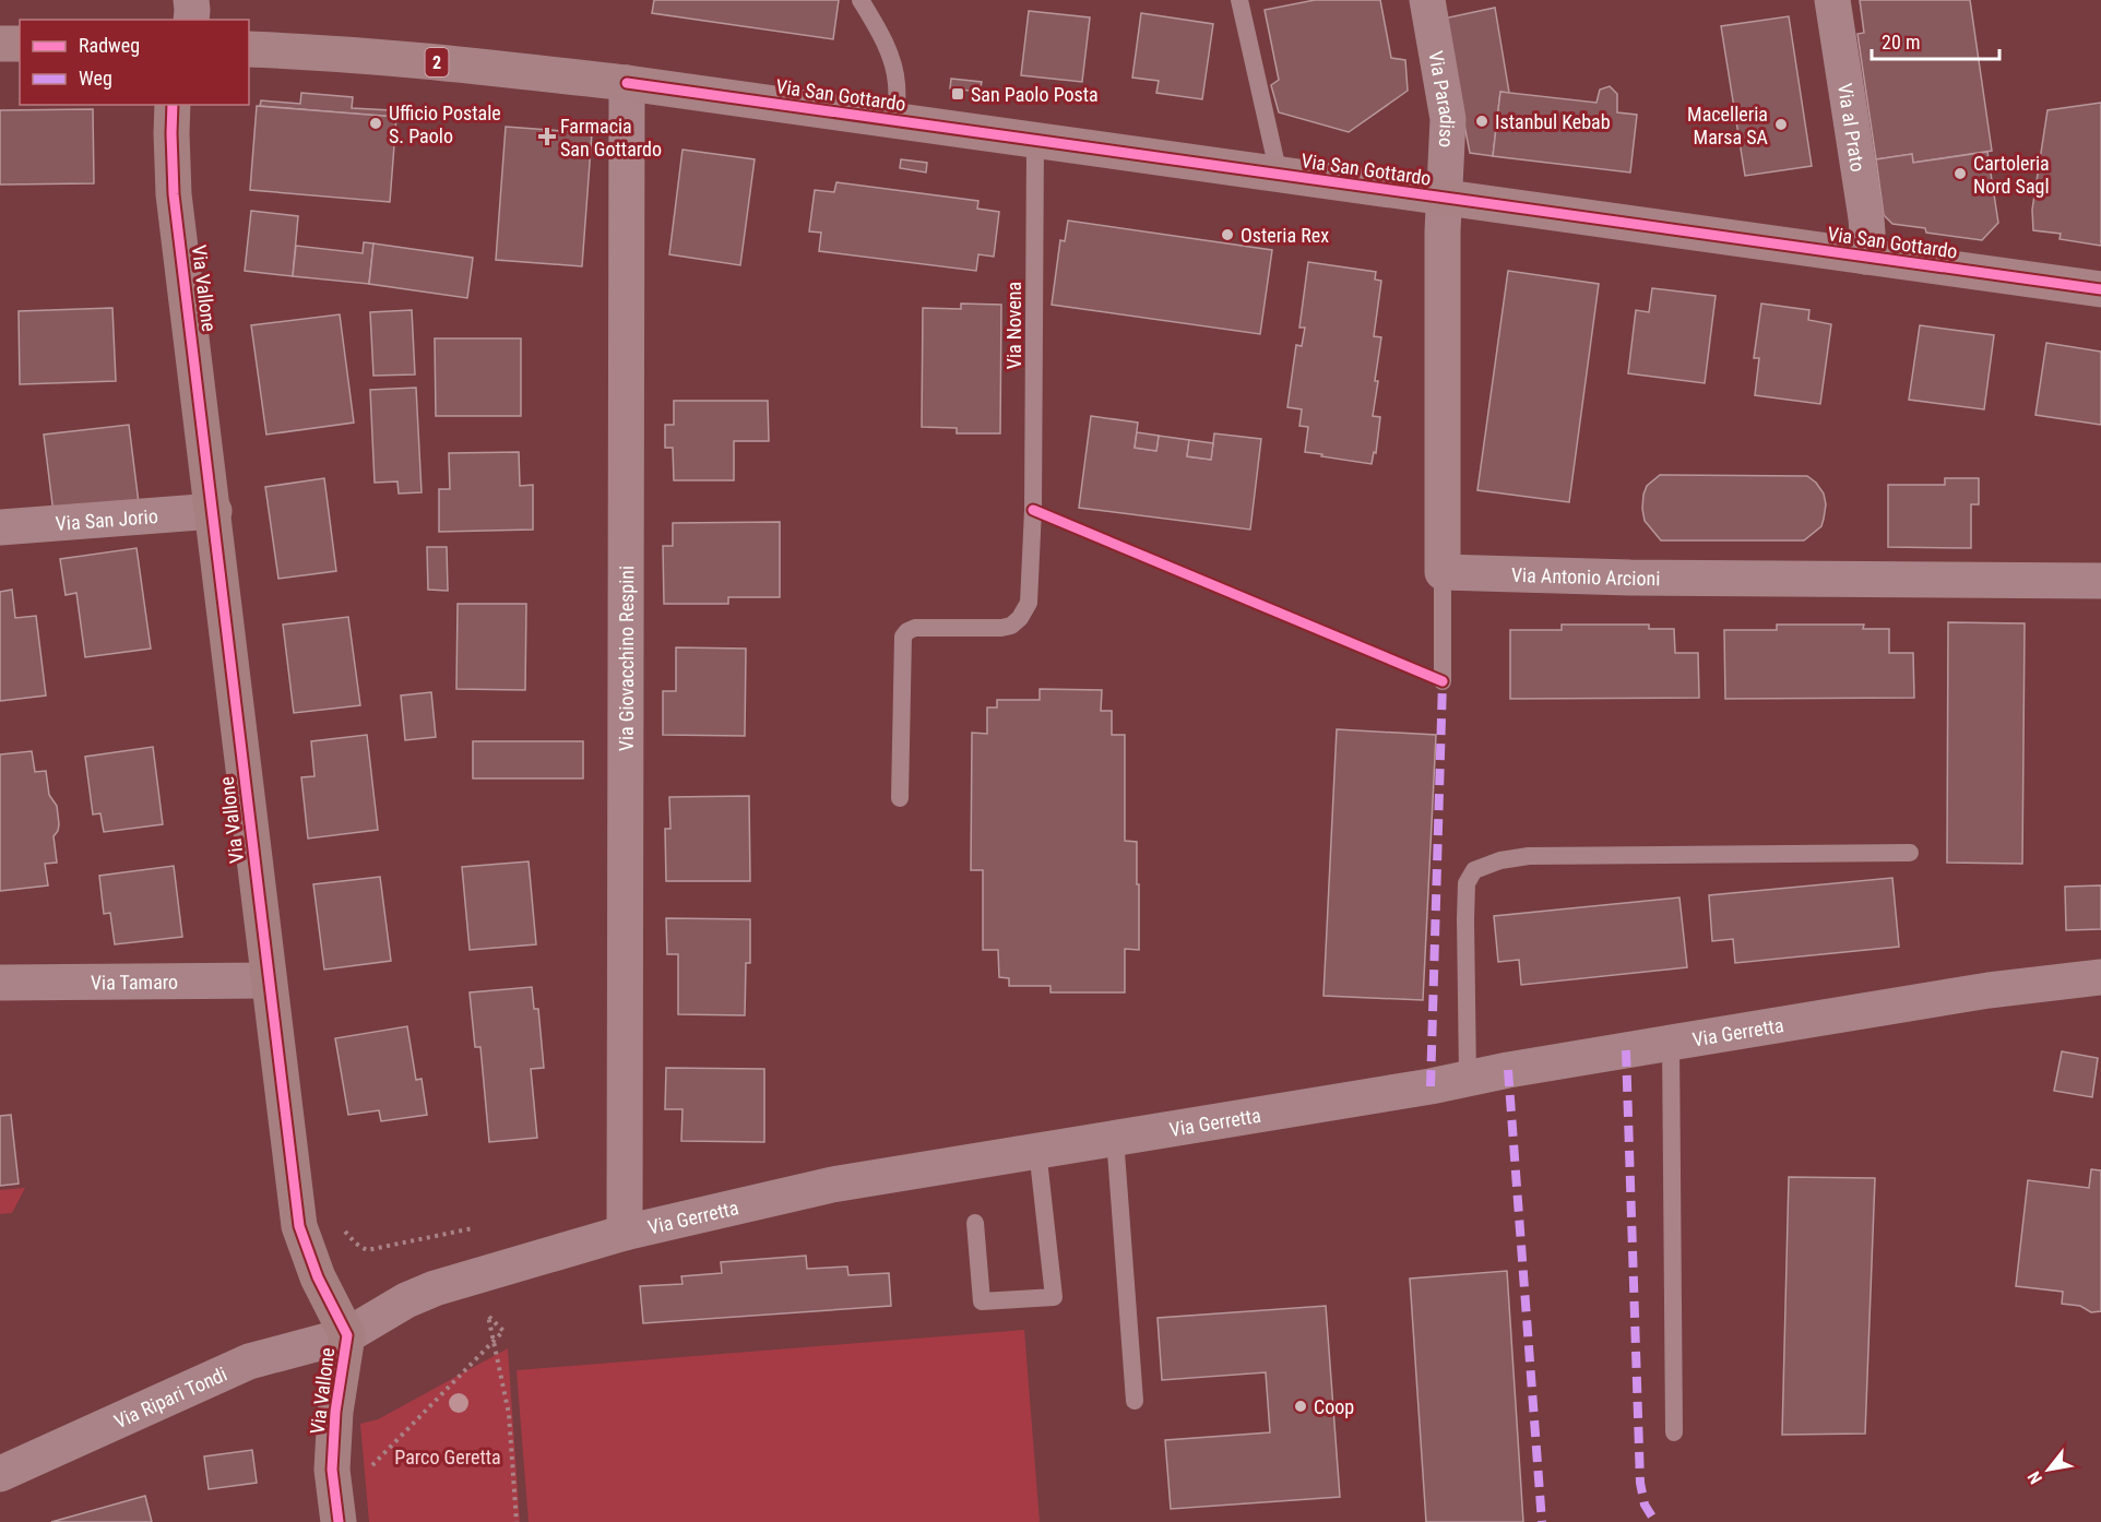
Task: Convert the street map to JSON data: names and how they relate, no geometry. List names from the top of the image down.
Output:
{
  "streets": {
    "main road": ["2", "Via San Gottardo"],
    "street": [
      "Via Paradiso",
      "Via al Prato",
      "Via Vallone",
      "Via San Jorio",
      "Via Antonio Arcioni",
      "Via Giovacchino Respini",
      "Via Tamaro",
      "Via Gerretta",
      "Via Ripari Tondi"
    ],
    "lane": ["Via Novena"]
  },
  "crossings": [
    ["Via San Gottardo", "Via Paradiso"],
    ["Via San Gottardo", "Via al Prato"],
    ["Via San Gottardo", "Via Novena"],
    ["Via San Gottardo", "Via Giovacchino Respini"],
    ["Via Vallone", "Via San Jorio"],
    ["Via Vallone", "Via Tamaro"],
    ["Via Vallone", "Via Gerretta"],
    ["Via Vallone", "Via Ripari Tondi"],
    ["Via Giovacchino Respini", "Via Gerretta"],
    ["Via Gerretta", "Via Ripari Tondi"]
  ],
  "parks": ["Parco Geretta"],
  "places": {
    "transit": ["San Paolo Posta"],
    "other": [
      "Istanbul Kebab",
      "Ufficio Postale S. Paolo",
      "Macelleria Marsa SA",
      "Cartoleria Nord Sagl",
      "Osteria Rex",
      "Coop"
    ],
    "health": ["Farmacia San Gottardo"]
  },
  "legend": ["Radweg", "Weg"],
  "scale_bar": "20 m",
  "north": "bottom left"
}
